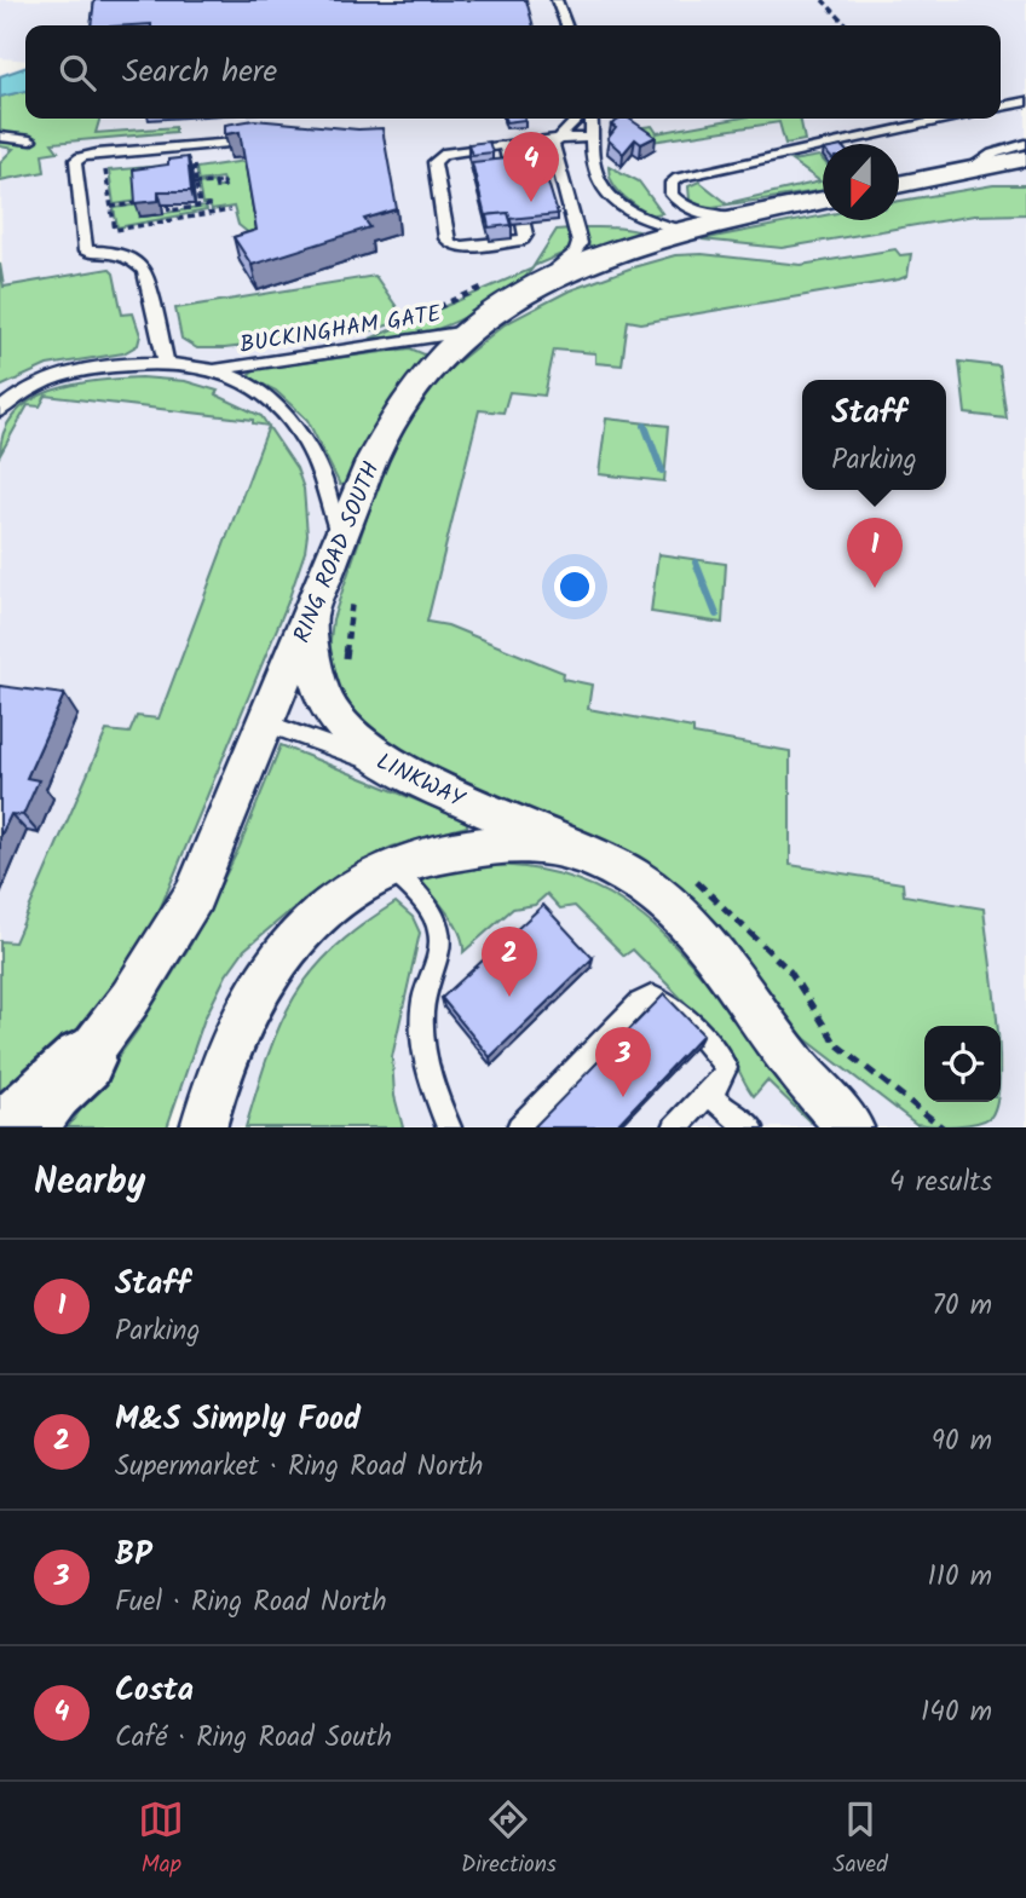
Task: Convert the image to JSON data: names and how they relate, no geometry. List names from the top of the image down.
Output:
{
  "streets": {
    "street": ["RING ROAD SOUTH", "LINKWAY"],
    "lane": ["BUCKINGHAM GATE"]
  },
  "crossings": [
    ["BUCKINGHAM GATE", "RING ROAD SOUTH"],
    ["RING ROAD SOUTH", "LINKWAY"]
  ],
  "north": "bottom",
  "page": {
    "search": "Search here",
    "pins": [
      "4",
      "1",
      "2",
      "3"
    ],
    "popup": ["Staff", "Parking"],
    "heading": ["Nearby", "4 results"],
    "list": [
      {
        "mark": "1",
        "name": "Staff",
        "note": "Parking",
        "value": "70 m"
      },
      {
        "mark": "2",
        "name": "M&S Simply Food",
        "note": "Supermarket · Ring Road North",
        "value": "90 m"
      },
      {
        "mark": "3",
        "name": "BP",
        "note": "Fuel · Ring Road North",
        "value": "110 m"
      },
      {
        "mark": "4",
        "name": "Costa",
        "note": "Café · Ring Road South",
        "value": "140 m"
      }
    ],
    "nav": ["Map", "Directions", "Saved"]
  }
}
